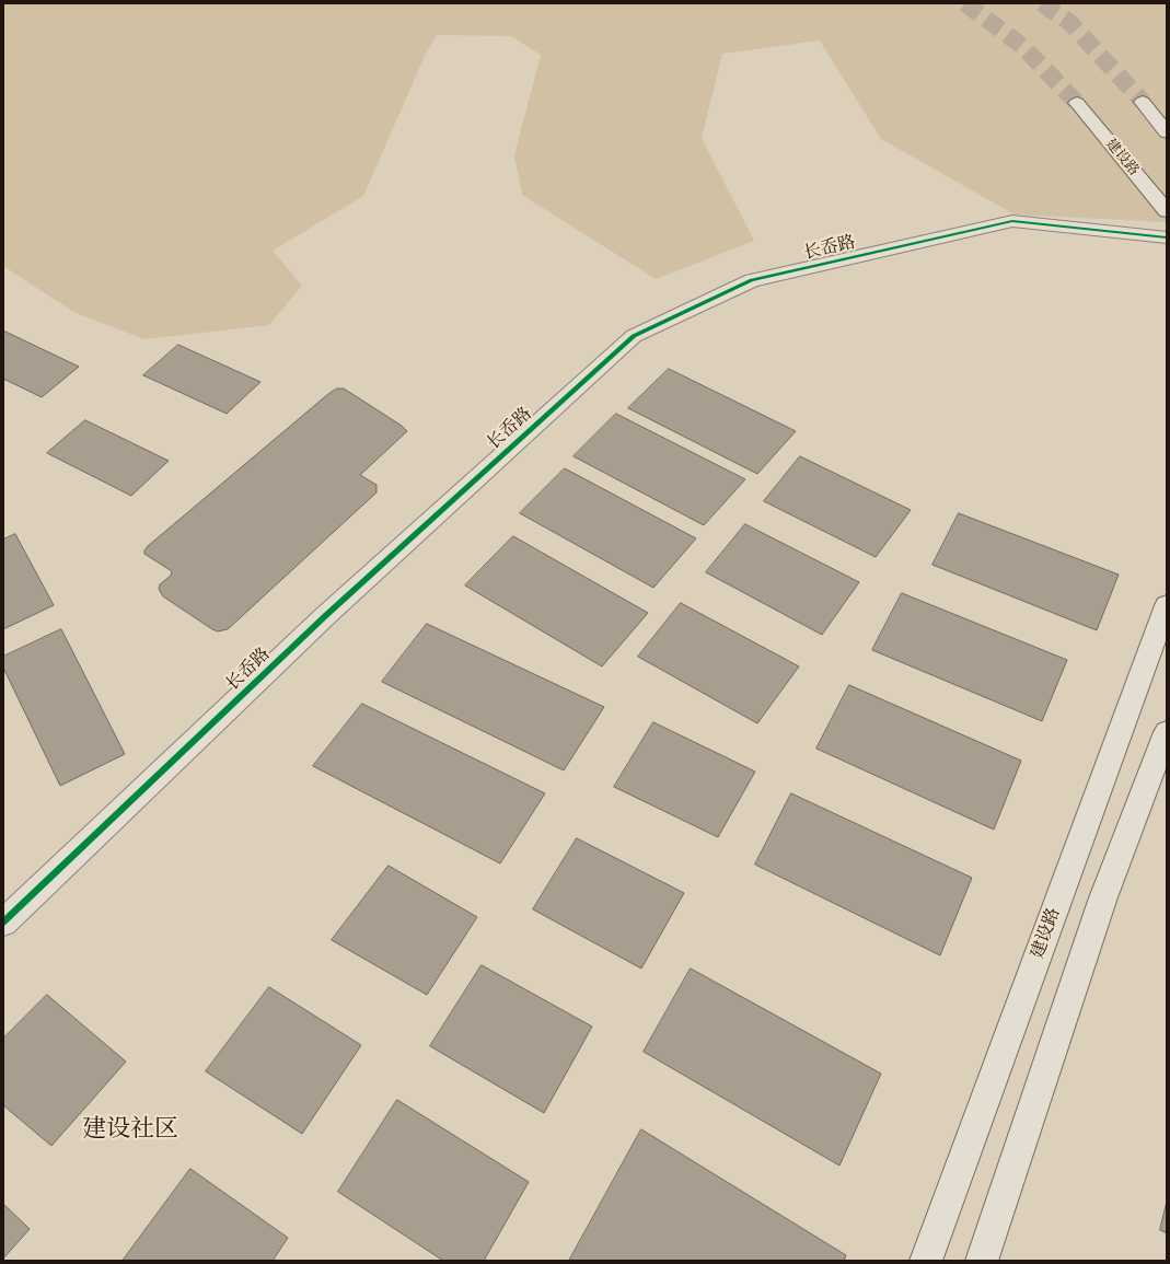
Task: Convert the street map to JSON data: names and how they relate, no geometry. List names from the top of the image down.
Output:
{
  "streets": {
    "street": ["建设路", "长岙路"]
  },
  "districts": ["建设社区"]
}
